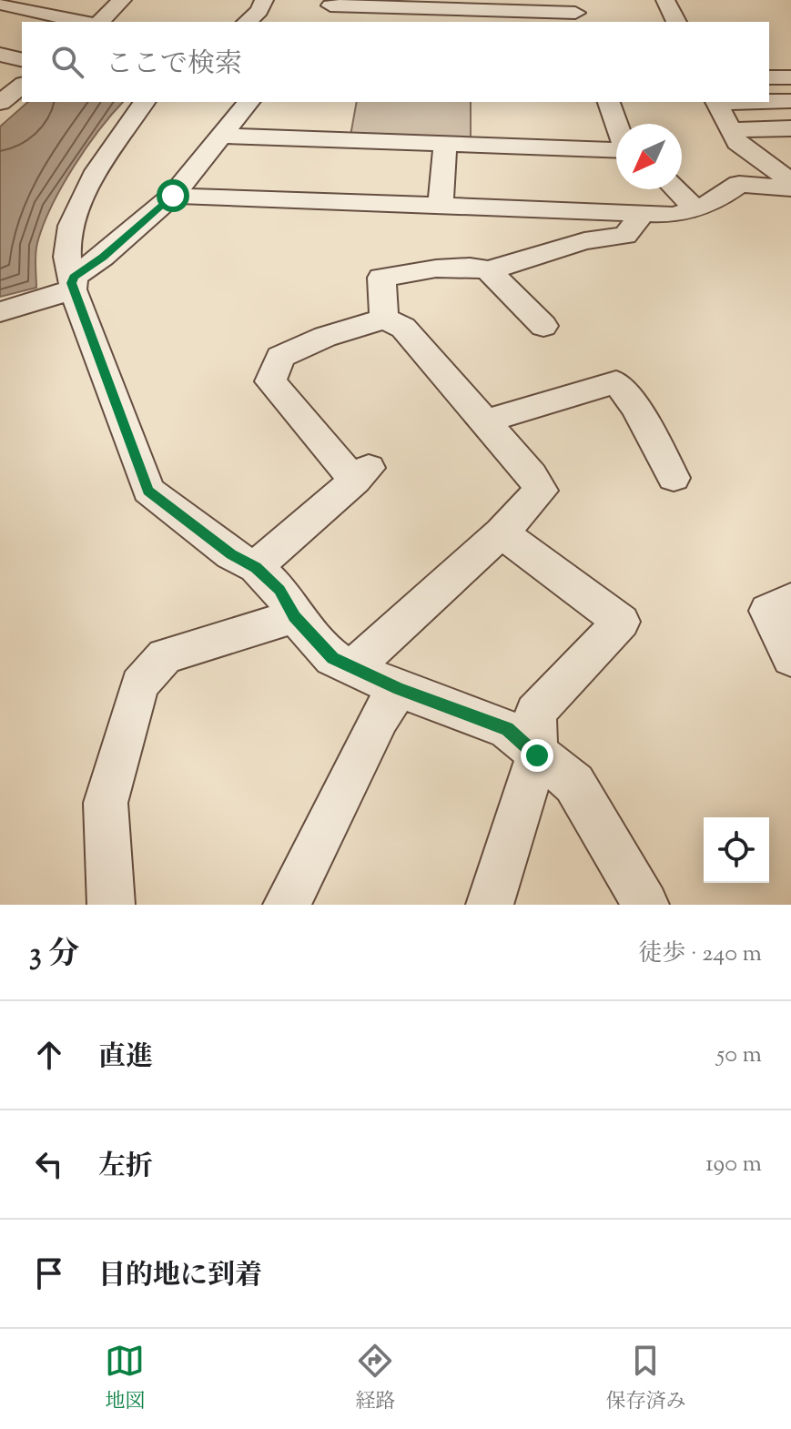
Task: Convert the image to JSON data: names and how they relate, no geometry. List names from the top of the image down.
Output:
{
  "north": "bottom left",
  "page": {
    "search": "ここで検索",
    "heading": ["3 分", "徒歩 · 240 m"],
    "list": [
      ["直進", "50 m"],
      ["左折", "190 m"],
      "目的地に到着"
    ],
    "nav": ["地図", "経路", "保存済み"]
  }
}
